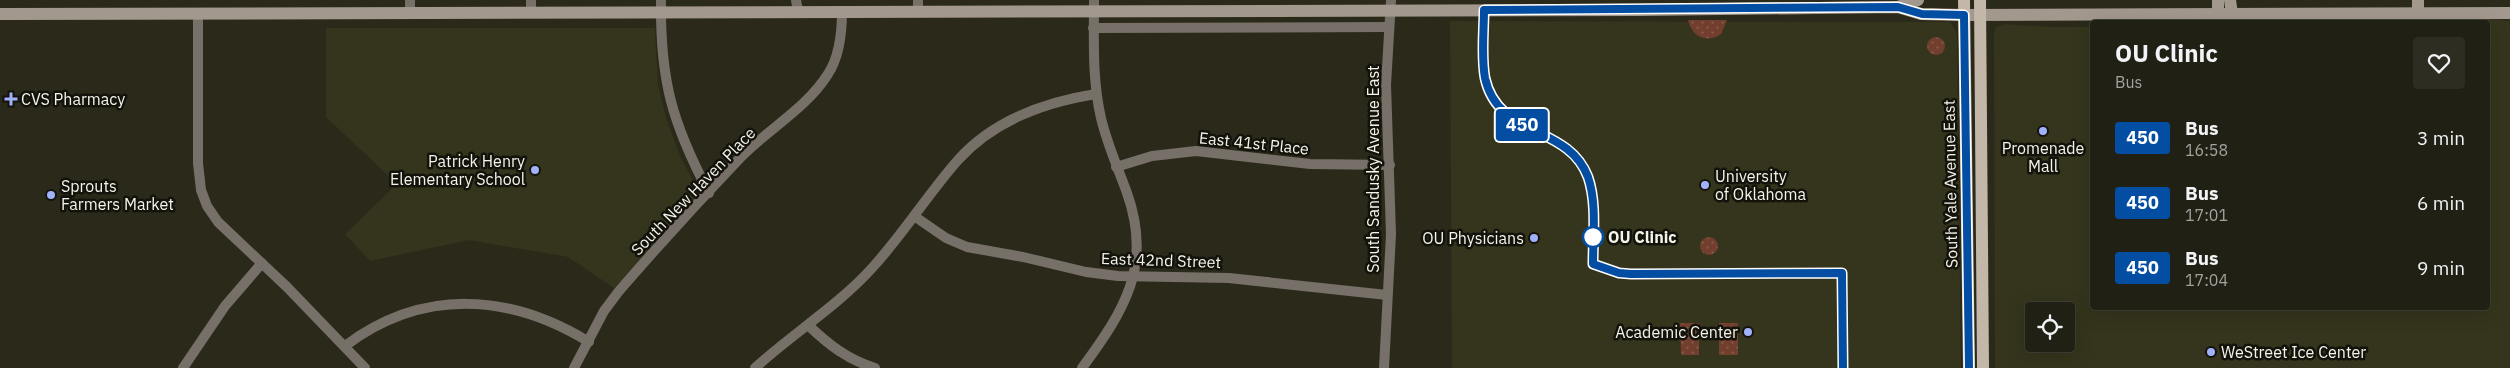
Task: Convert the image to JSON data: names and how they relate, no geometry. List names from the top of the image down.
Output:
{
  "streets": {
    "main road": ["South Yale Avenue East"],
    "street": [
      "East 41st Place",
      "South Sandusky Avenue East",
      "South New Haven Place",
      "East 42nd Street"
    ]
  },
  "crossings": [
    ["East 41st Place", "South Sandusky Avenue East"],
    ["South Sandusky Avenue East", "East 42nd Street"]
  ],
  "places": {
    "health": ["CVS Pharmacy"],
    "other": [
      "Promenade Mall",
      "Patrick Henry Elementary School",
      "University of Oklahoma",
      "Sprouts Farmers Market",
      "OU Clinic",
      "OU Physicians",
      "Academic Center",
      "WeStreet Ice Center"
    ]
  },
  "lines": ["bus line 450"],
  "page": {
    "on_map": "450",
    "heading": ["OU Clinic", "Bus"],
    "list": [
      {
        "mark": "450",
        "name": "Bus",
        "note": "16:58",
        "value": "3 min"
      },
      {
        "mark": "450",
        "name": "Bus",
        "note": "17:01",
        "value": "6 min"
      },
      {
        "mark": "450",
        "name": "Bus",
        "note": "17:04",
        "value": "9 min"
      }
    ]
  }
}
